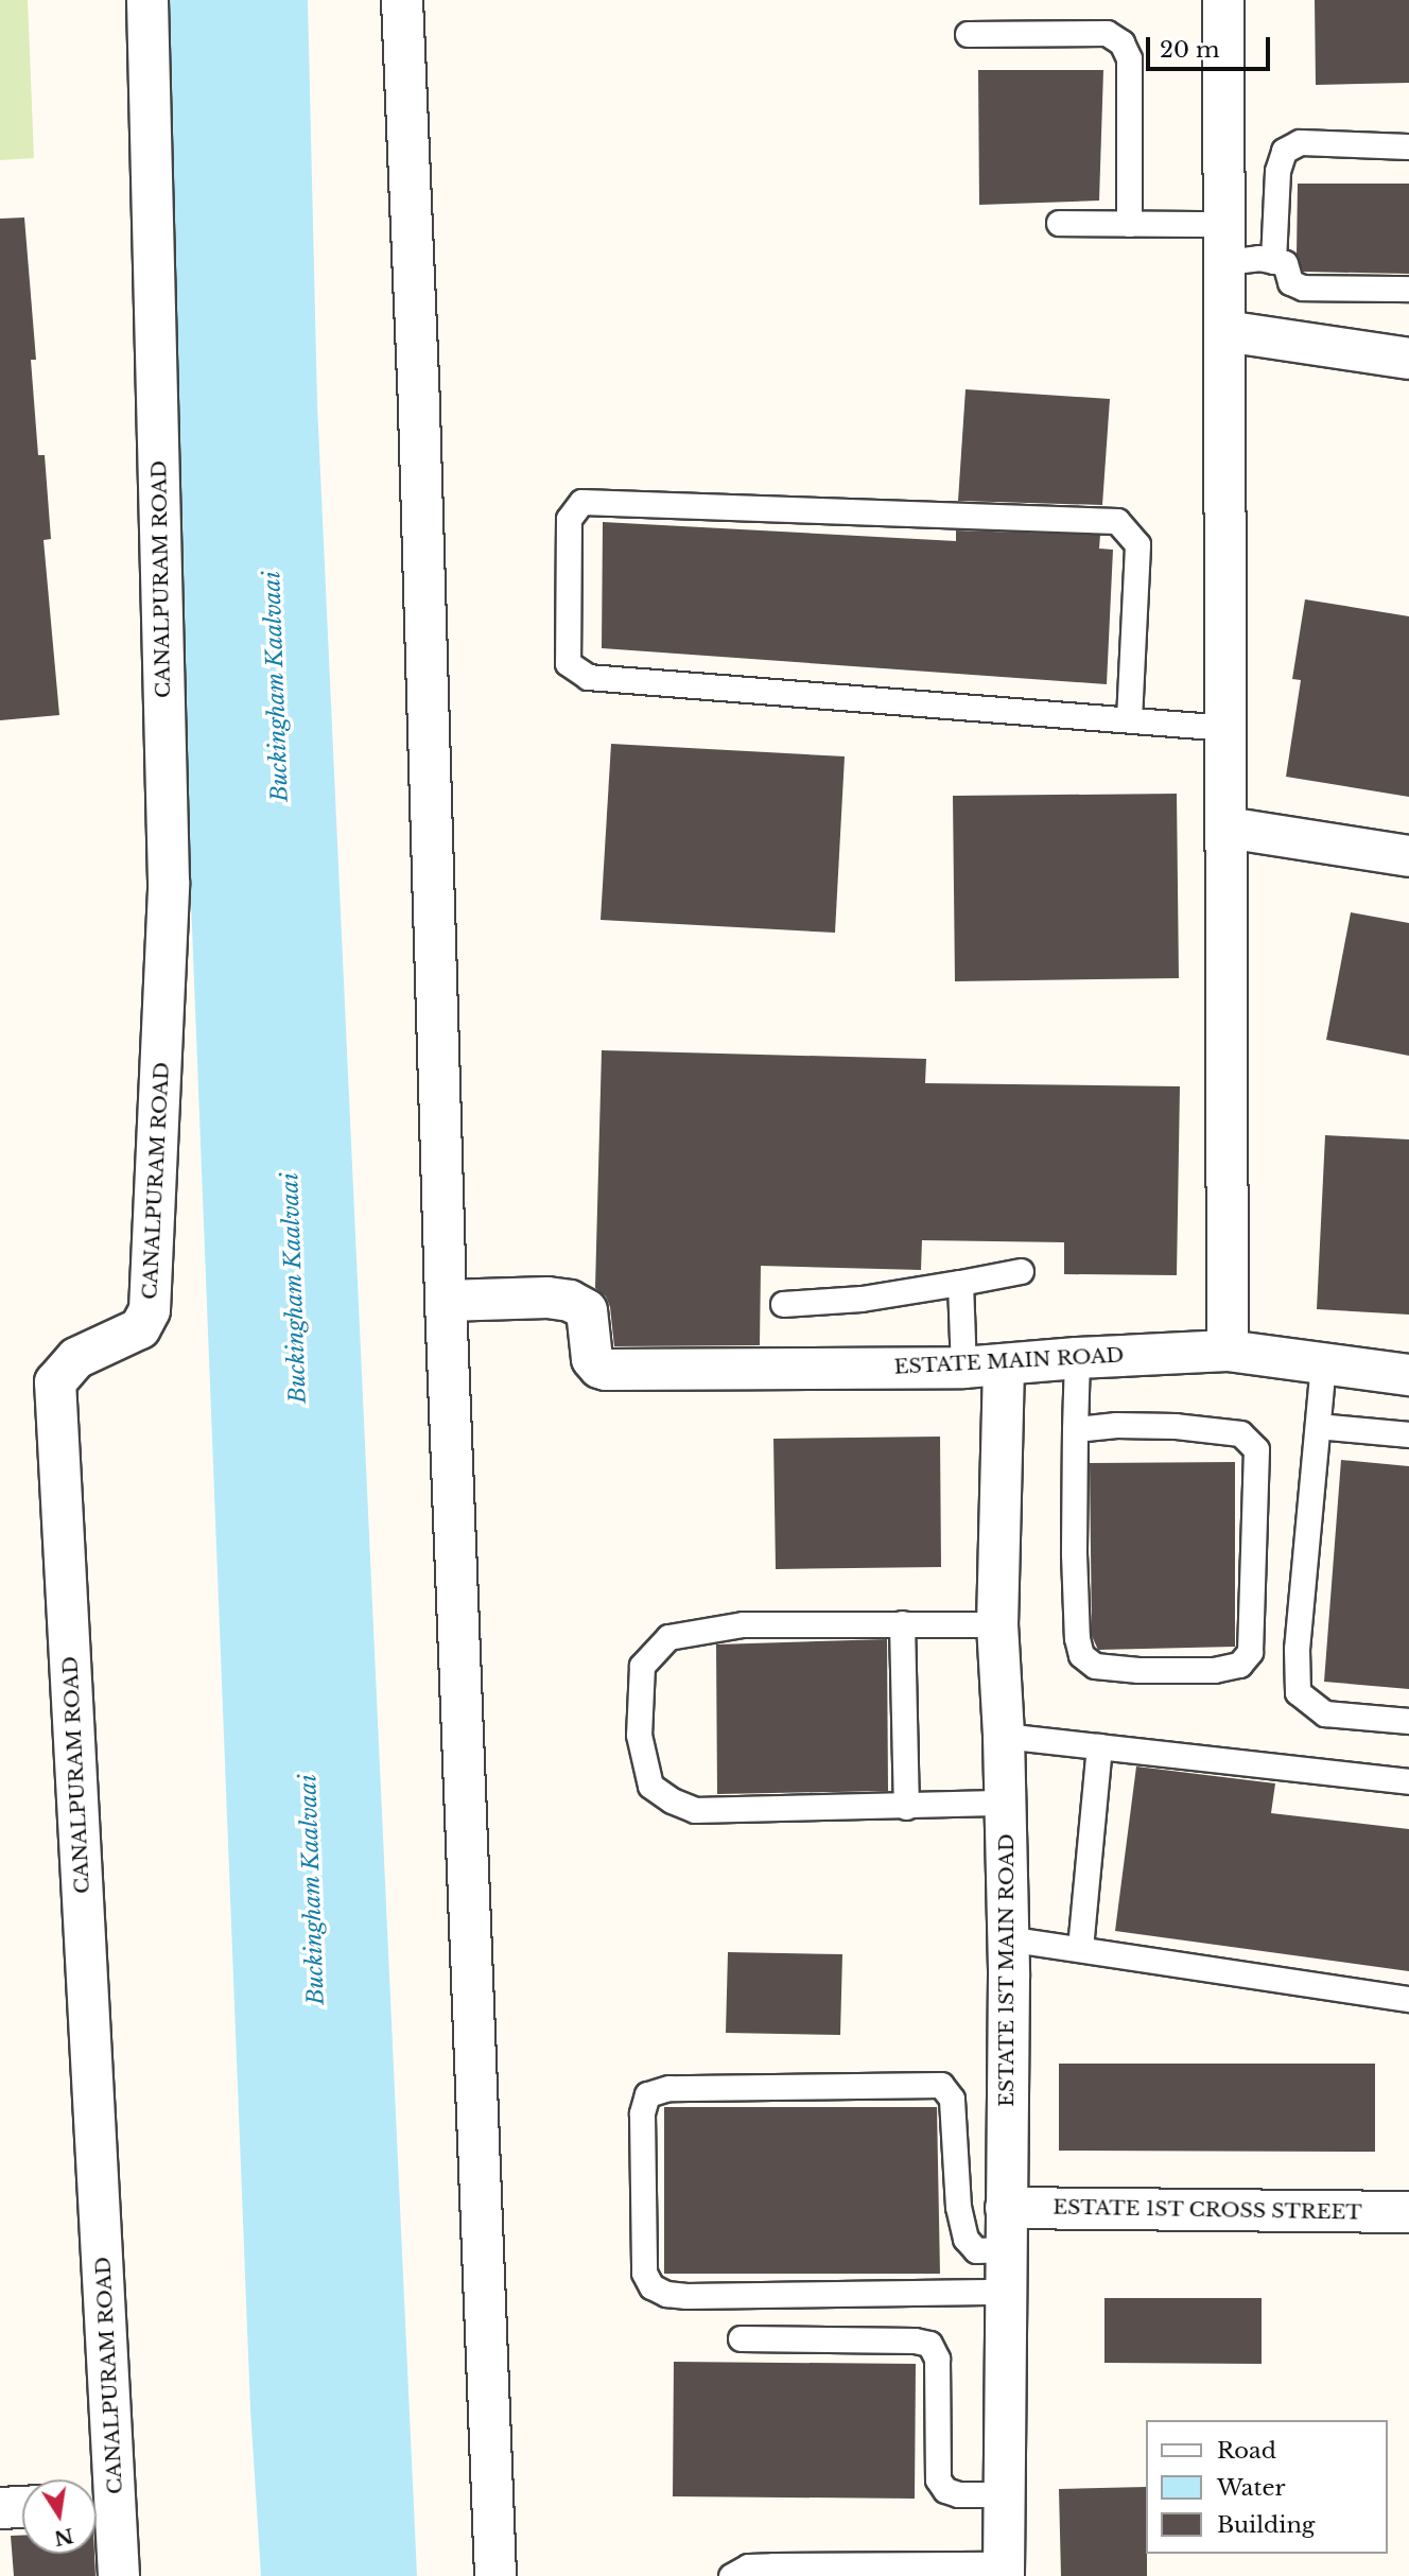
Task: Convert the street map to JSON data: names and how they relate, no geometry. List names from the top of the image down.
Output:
{
  "streets": {
    "street": [
      "CANALPURAM ROAD",
      "ESTATE MAIN ROAD",
      "ESTATE 1ST MAIN ROAD",
      "ESTATE 1ST CROSS STREET"
    ]
  },
  "crossings": [
    ["ESTATE MAIN ROAD", "ESTATE 1ST MAIN ROAD"],
    ["ESTATE 1ST MAIN ROAD", "ESTATE 1ST CROSS STREET"]
  ],
  "water": ["Buckingham Kaalvaai"],
  "legend": ["Road", "Water", "Building"],
  "scale_bar": "20 m",
  "north": "bottom"
}
